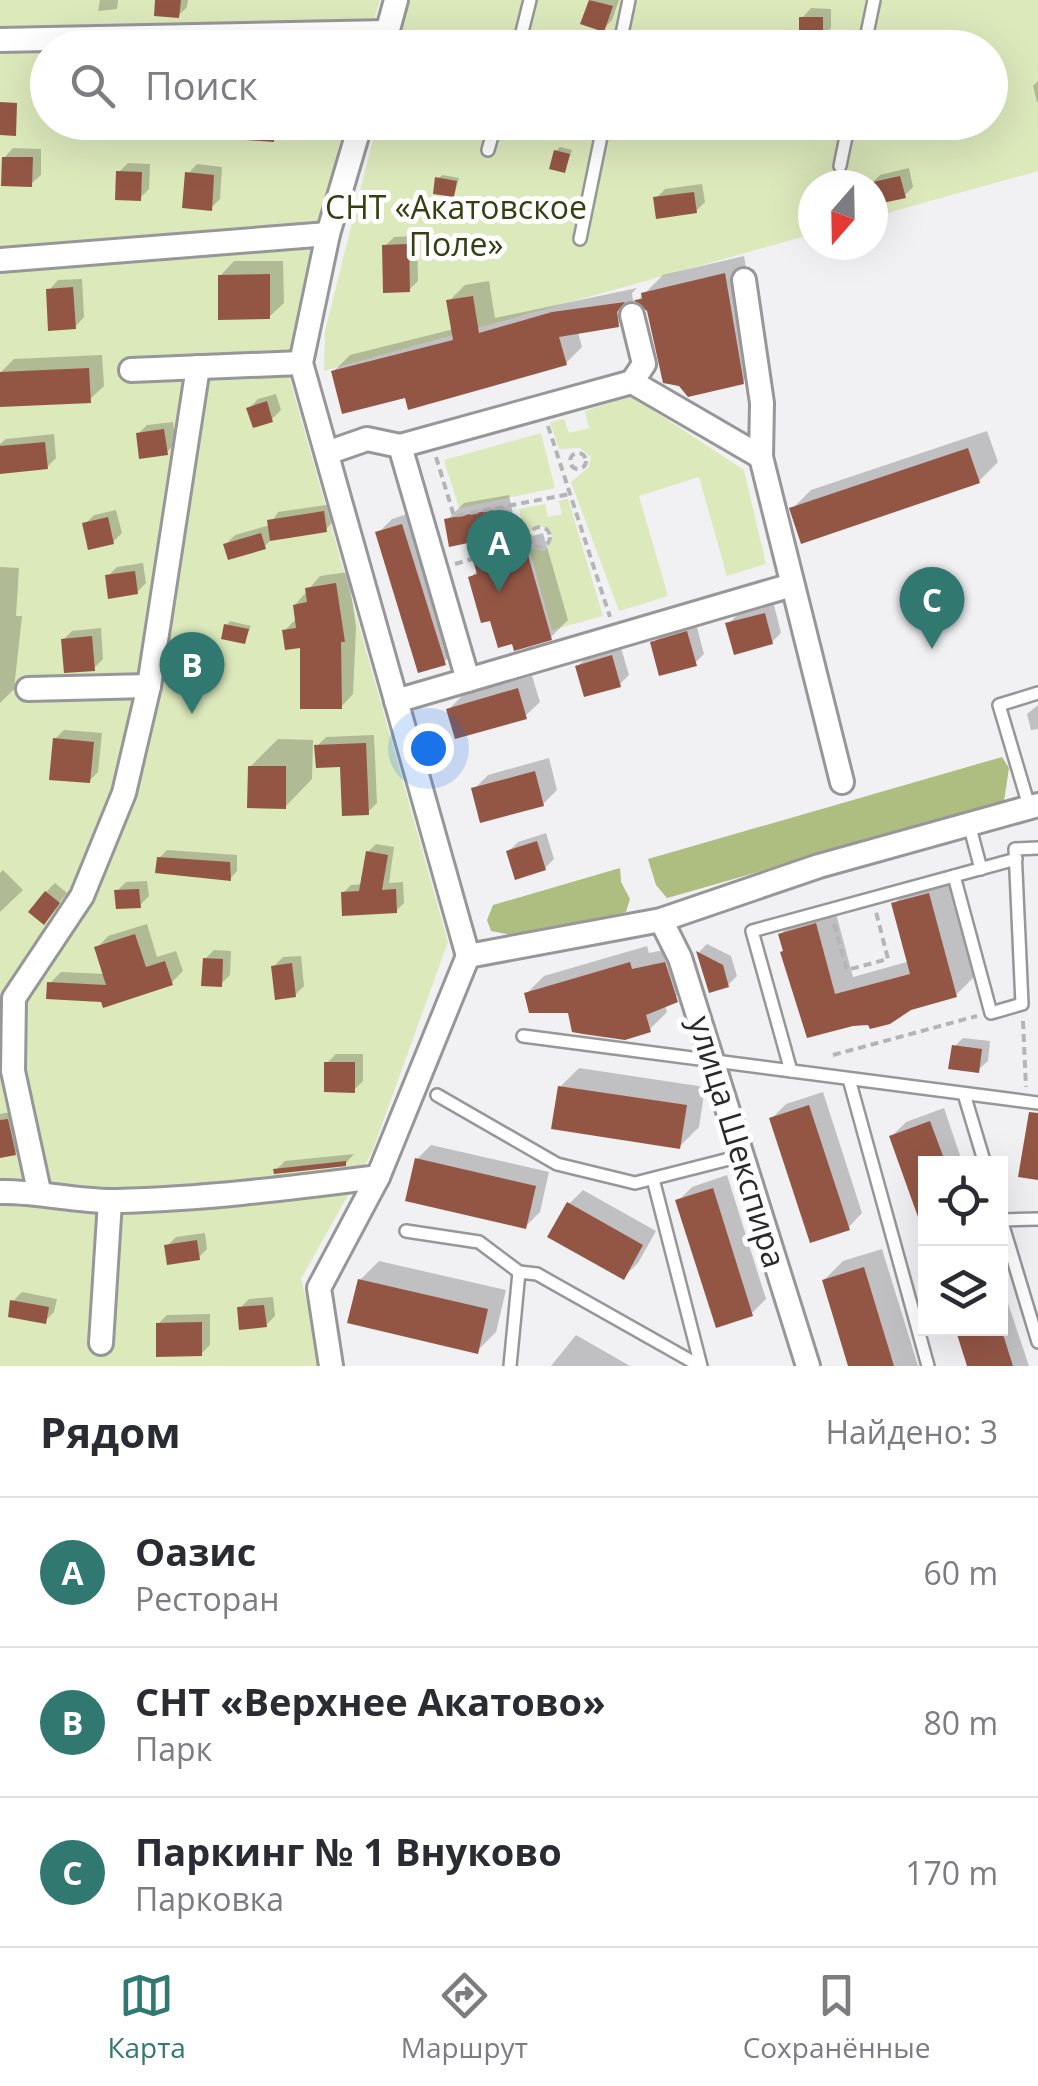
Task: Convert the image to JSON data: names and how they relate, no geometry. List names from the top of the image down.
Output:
{
  "streets": {
    "street": ["улица Шекспира"]
  },
  "parks": ["СНТ «Акатовское Поле»"],
  "north": "bottom",
  "page": {
    "search": "Поиск",
    "pins": ["A", "C", "B"],
    "heading": ["Рядом", "Найдено: 3"],
    "list": [
      {
        "mark": "A",
        "name": "Оазис",
        "note": "Ресторан",
        "value": "60 m"
      },
      {
        "mark": "B",
        "name": "СНТ «Верхнее Акатово»",
        "note": "Парк",
        "value": "80 m"
      },
      {
        "mark": "C",
        "name": "Паркинг № 1 Внуково",
        "note": "Парковка",
        "value": "170 m"
      }
    ],
    "nav": ["Карта", "Маршрут", "Сохранённые"]
  }
}
